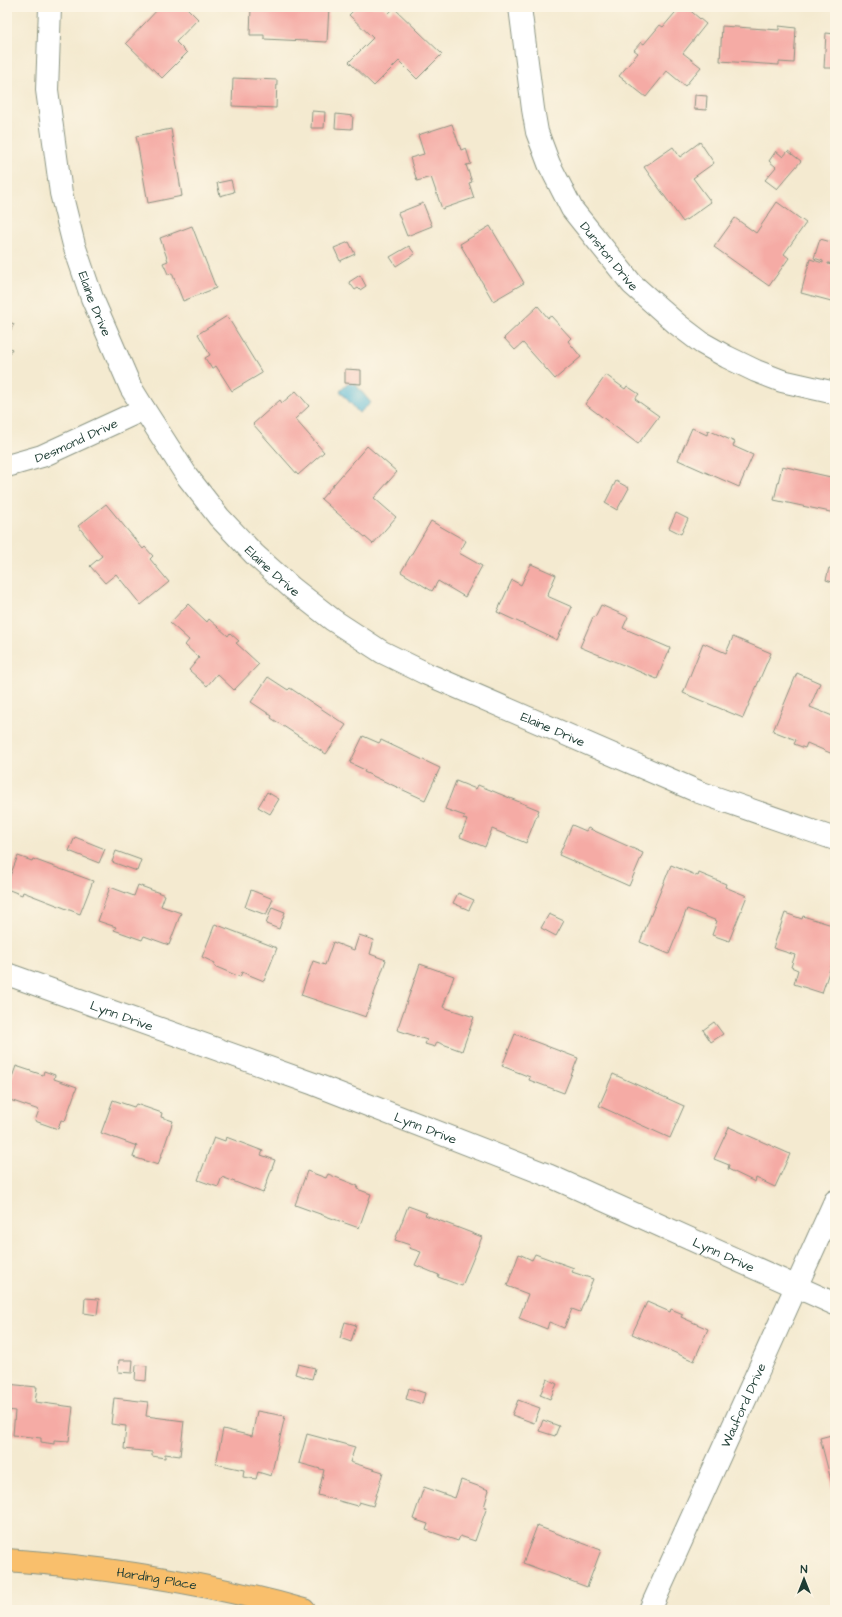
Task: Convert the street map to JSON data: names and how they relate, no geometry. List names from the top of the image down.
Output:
{
  "streets": {
    "main road": ["Harding Place"],
    "street": [
      "Dunston Drive",
      "Elaine Drive",
      "Desmond Drive",
      "Lynn Drive",
      "Wauford Drive"
    ]
  },
  "crossings": [
    ["Elaine Drive", "Desmond Drive"],
    ["Lynn Drive", "Wauford Drive"]
  ],
  "north": "top"
}
